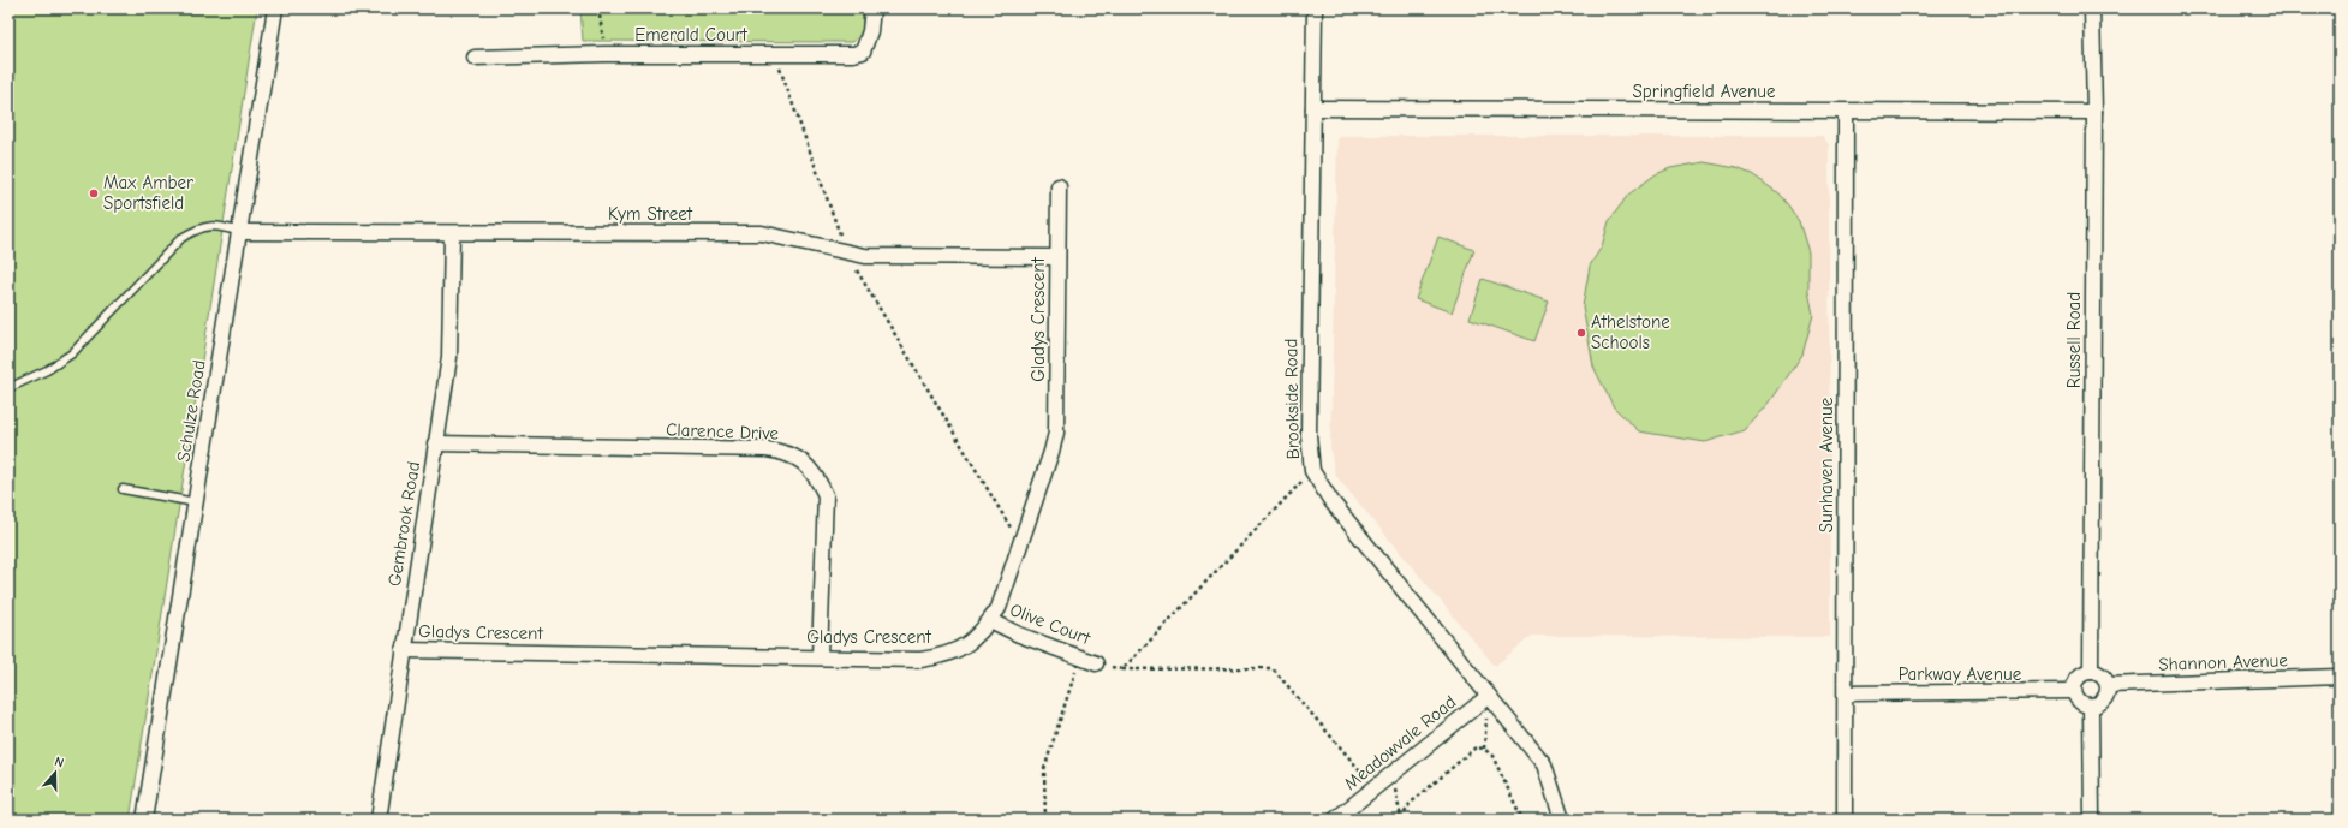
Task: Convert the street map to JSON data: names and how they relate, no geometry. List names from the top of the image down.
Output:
{
  "streets": {
    "street": [
      "Emerald Court",
      "Springfield Avenue",
      "Kym Street",
      "Gladys Crescent",
      "Russell Road",
      "Brookside Road",
      "Schulze Road",
      "Clarence Drive",
      "Sunhaven Avenue",
      "Gembrook Road",
      "Olive Court",
      "Shannon Avenue",
      "Parkway Avenue",
      "Meadowvale Road"
    ]
  },
  "crossings": [
    ["Springfield Avenue", "Russell Road"],
    ["Springfield Avenue", "Brookside Road"],
    ["Springfield Avenue", "Sunhaven Avenue"],
    ["Kym Street", "Gladys Crescent"],
    ["Kym Street", "Schulze Road"],
    ["Kym Street", "Gembrook Road"],
    ["Gladys Crescent", "Clarence Drive"],
    ["Gladys Crescent", "Gembrook Road"],
    ["Gladys Crescent", "Olive Court"],
    ["Russell Road", "Shannon Avenue"],
    ["Russell Road", "Parkway Avenue"],
    ["Brookside Road", "Meadowvale Road"],
    ["Clarence Drive", "Gembrook Road"],
    ["Sunhaven Avenue", "Parkway Avenue"],
    ["Shannon Avenue", "Parkway Avenue"]
  ],
  "places": ["Max Amber Sportsfield", "Athelstone Schools"],
  "north": "top"
}
